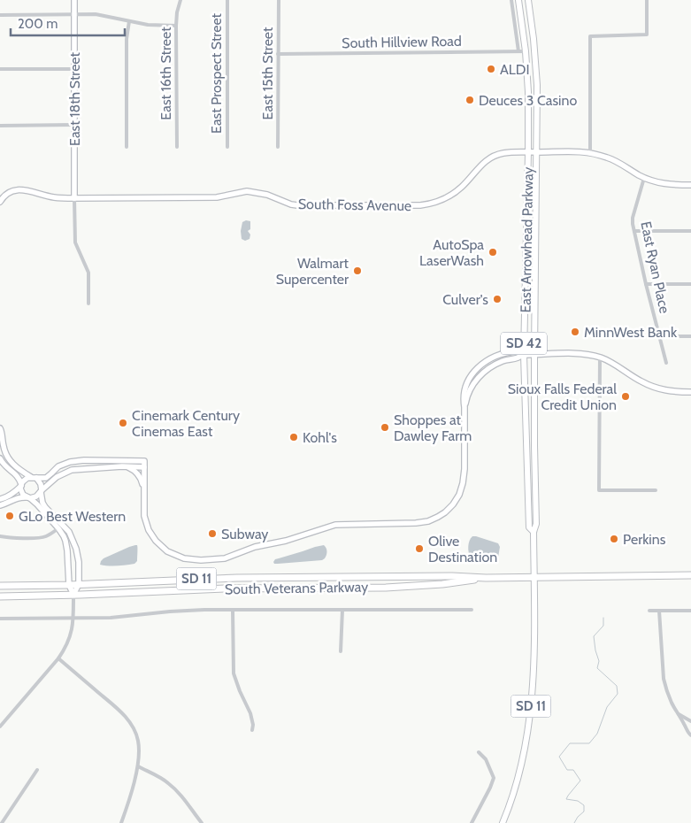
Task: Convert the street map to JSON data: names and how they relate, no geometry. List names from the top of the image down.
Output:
{
  "streets": {
    "highway": ["SD 11", "South Veterans Parkway"],
    "main road": ["East Arrowhead Parkway", "SD 42"],
    "street": [
      "South Hillview Road",
      "East 16th Street",
      "East Prospect Street",
      "East 15th Street",
      "East 18th Street",
      "South Foss Avenue",
      "East Ryan Place"
    ]
  },
  "crossings": [
    ["South Hillview Road", "East 15th Street"],
    ["South Hillview Road", "East Arrowhead Parkway"],
    ["East 18th Street", "South Foss Avenue"],
    ["South Foss Avenue", "East Arrowhead Parkway"],
    ["South Foss Avenue", "East Ryan Place"],
    ["East Arrowhead Parkway", "South Veterans Parkway"]
  ],
  "places": [
    "ALDI",
    "Deuces 3 Casino",
    "AutoSpa LaserWash",
    "Walmart Supercenter",
    "Culver's",
    "MinnWest Bank",
    "Sioux Falls Federal Credit Union",
    "Cinemark Century Cinemas East",
    "Shoppes at Dawley Farm",
    "Kohl's",
    "GLo Best Western",
    "Subway",
    "Perkins",
    "Olive Destination"
  ],
  "scale_bar": "200 m"
}
